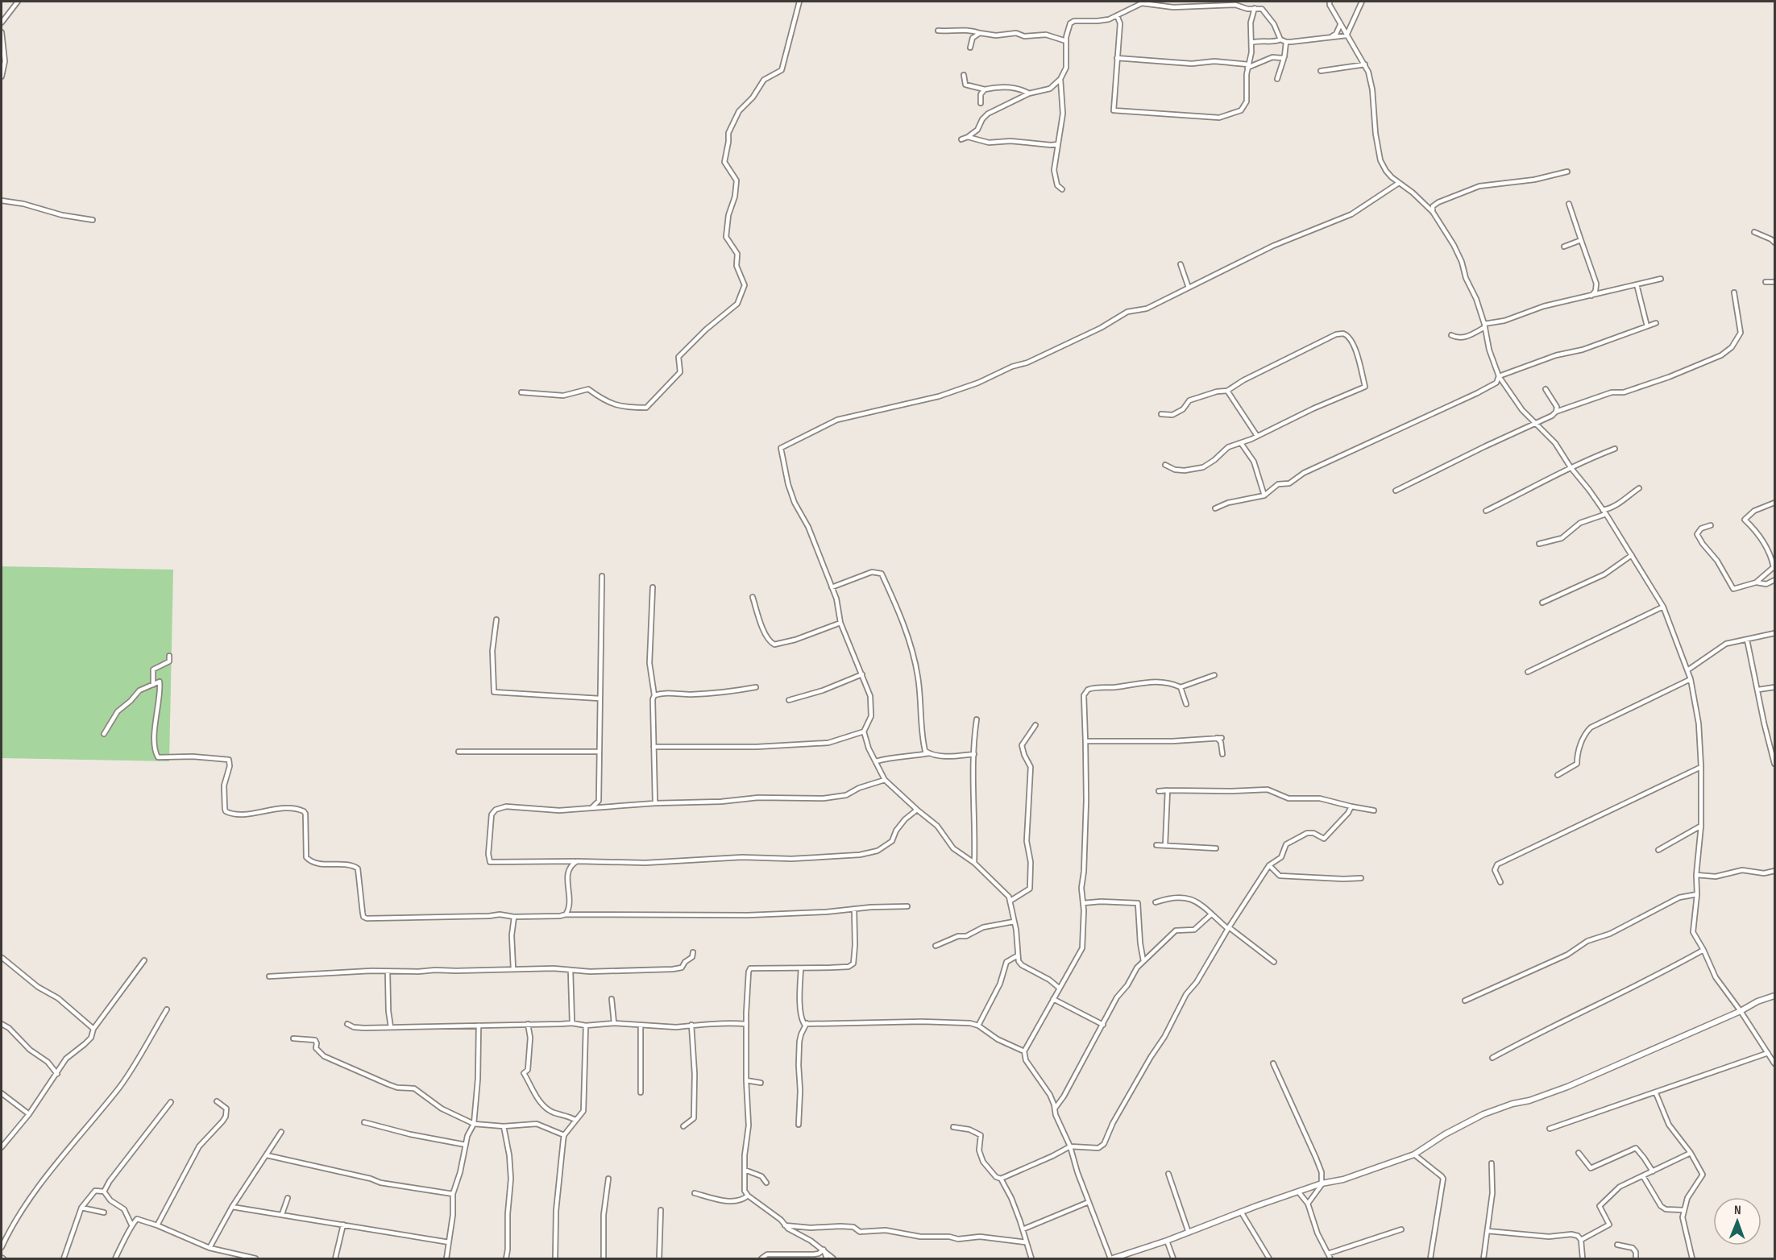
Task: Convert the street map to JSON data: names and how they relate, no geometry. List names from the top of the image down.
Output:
{
  "north": "top"
}
